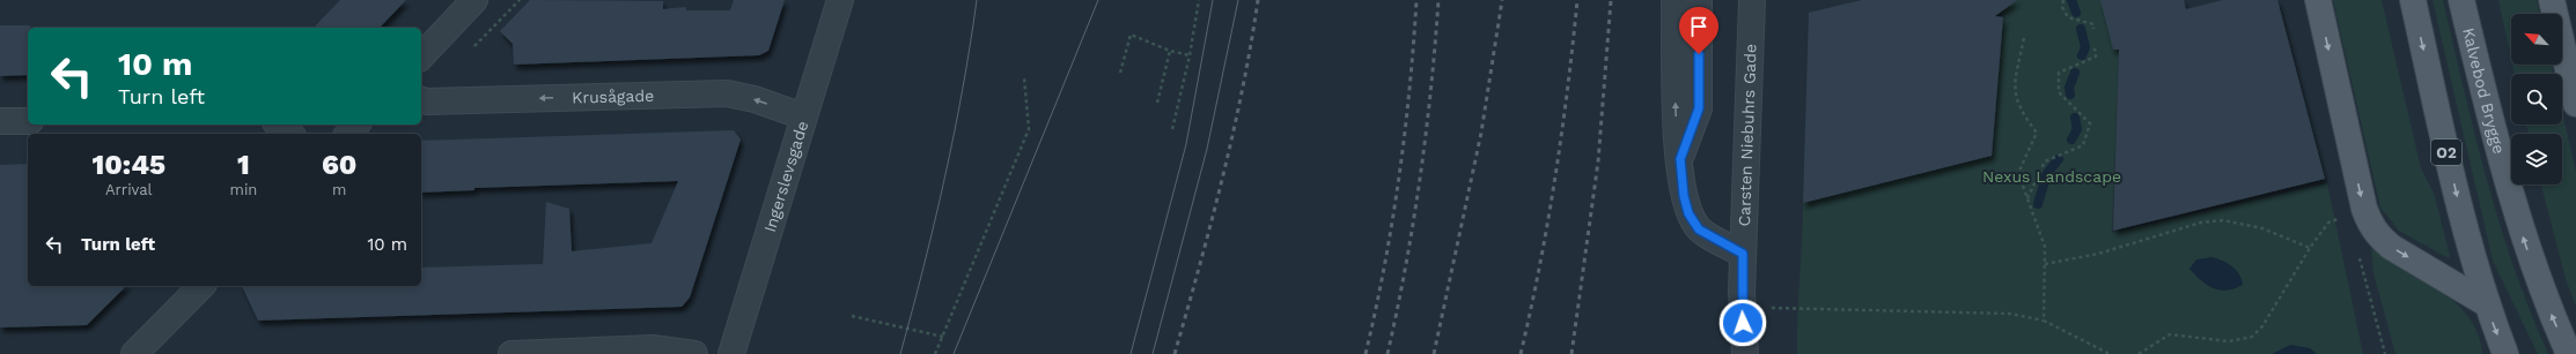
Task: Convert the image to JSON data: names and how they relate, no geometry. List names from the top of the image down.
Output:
{
  "streets": {
    "main road": ["Kalvebod Brygge", "O2"],
    "street": ["Krusågade", "Carsten Niebuhrs Gade", "Ingerslevsgade"]
  },
  "crossings": [
    ["Krusågade", "Ingerslevsgade"]
  ],
  "one_way": ["Krusågade"],
  "parks": ["Nexus Landscape"],
  "north": "top left",
  "page": {
    "turn": ["10 m", "Turn left"],
    "eta": [
      "10:45",
      "Arrival",
      "1",
      "min",
      "60",
      "m"
    ],
    "list": [
      {
        "name": "Turn left",
        "value": "10 m"
      }
    ]
  }
}
